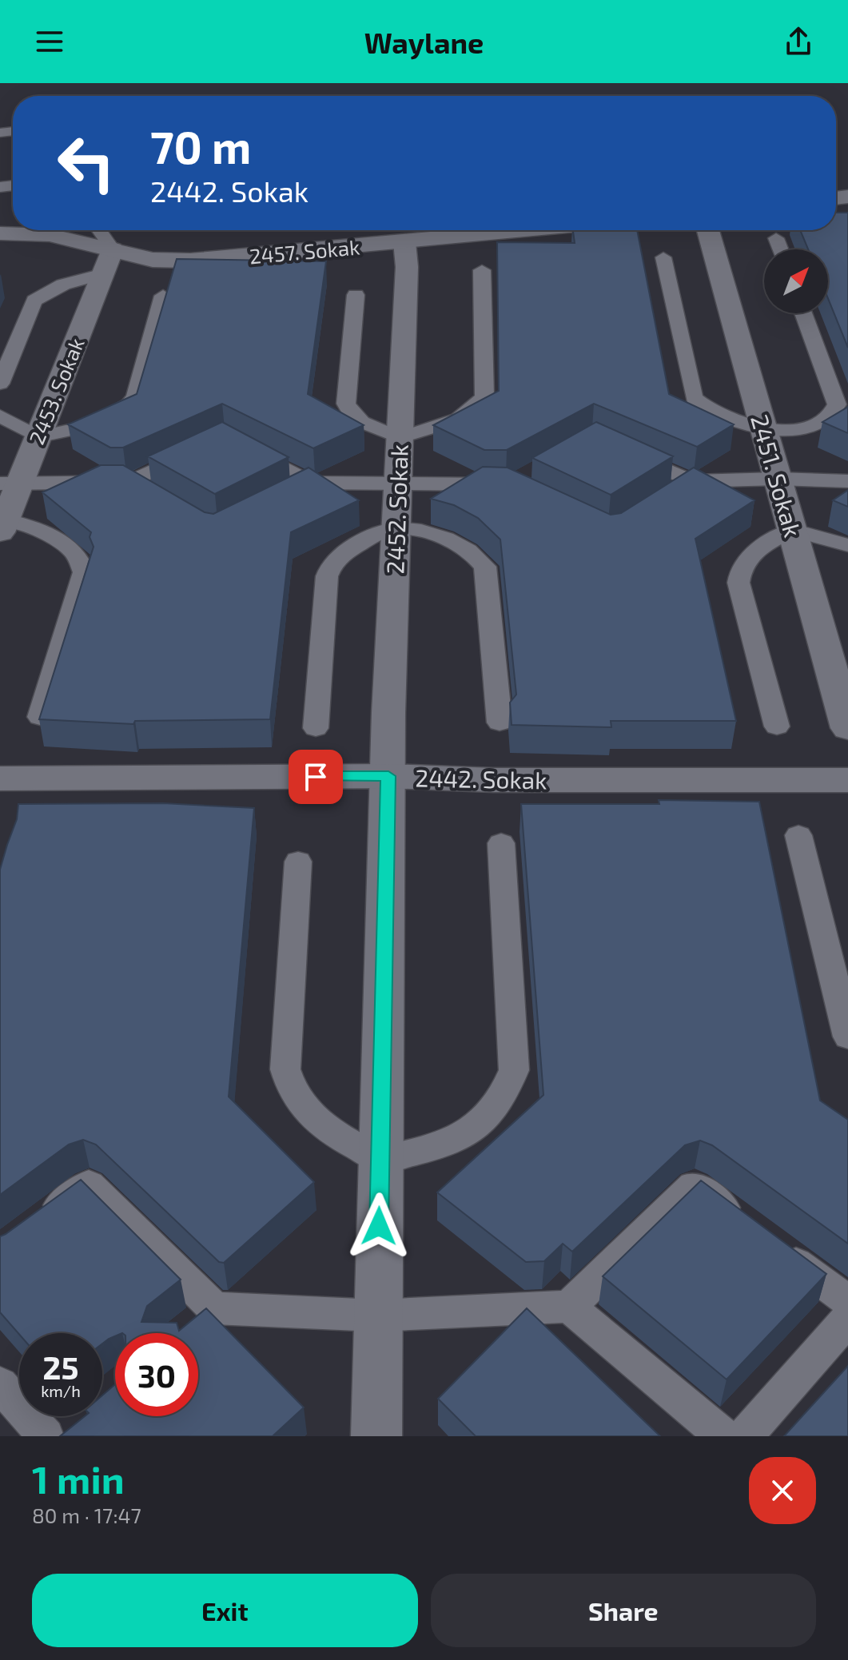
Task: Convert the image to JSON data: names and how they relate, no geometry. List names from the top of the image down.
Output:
{
  "streets": {
    "street": [
      "2457. Sokak",
      "2453. Sokak",
      "2451. Sokak",
      "2452. Sokak",
      "2442. Sokak"
    ]
  },
  "crossings": [
    ["2457. Sokak", "2453. Sokak"],
    ["2457. Sokak", "2452. Sokak"],
    ["2452. Sokak", "2442. Sokak"]
  ],
  "north": "top right",
  "page": {
    "header": "Waylane",
    "turn": ["70 m", "2442. Sokak"],
    "speed": "25 km/h",
    "limit": "30",
    "heading": ["1 min", "80 m · 17:47"],
    "buttons": ["Exit", "Share"]
  }
}
